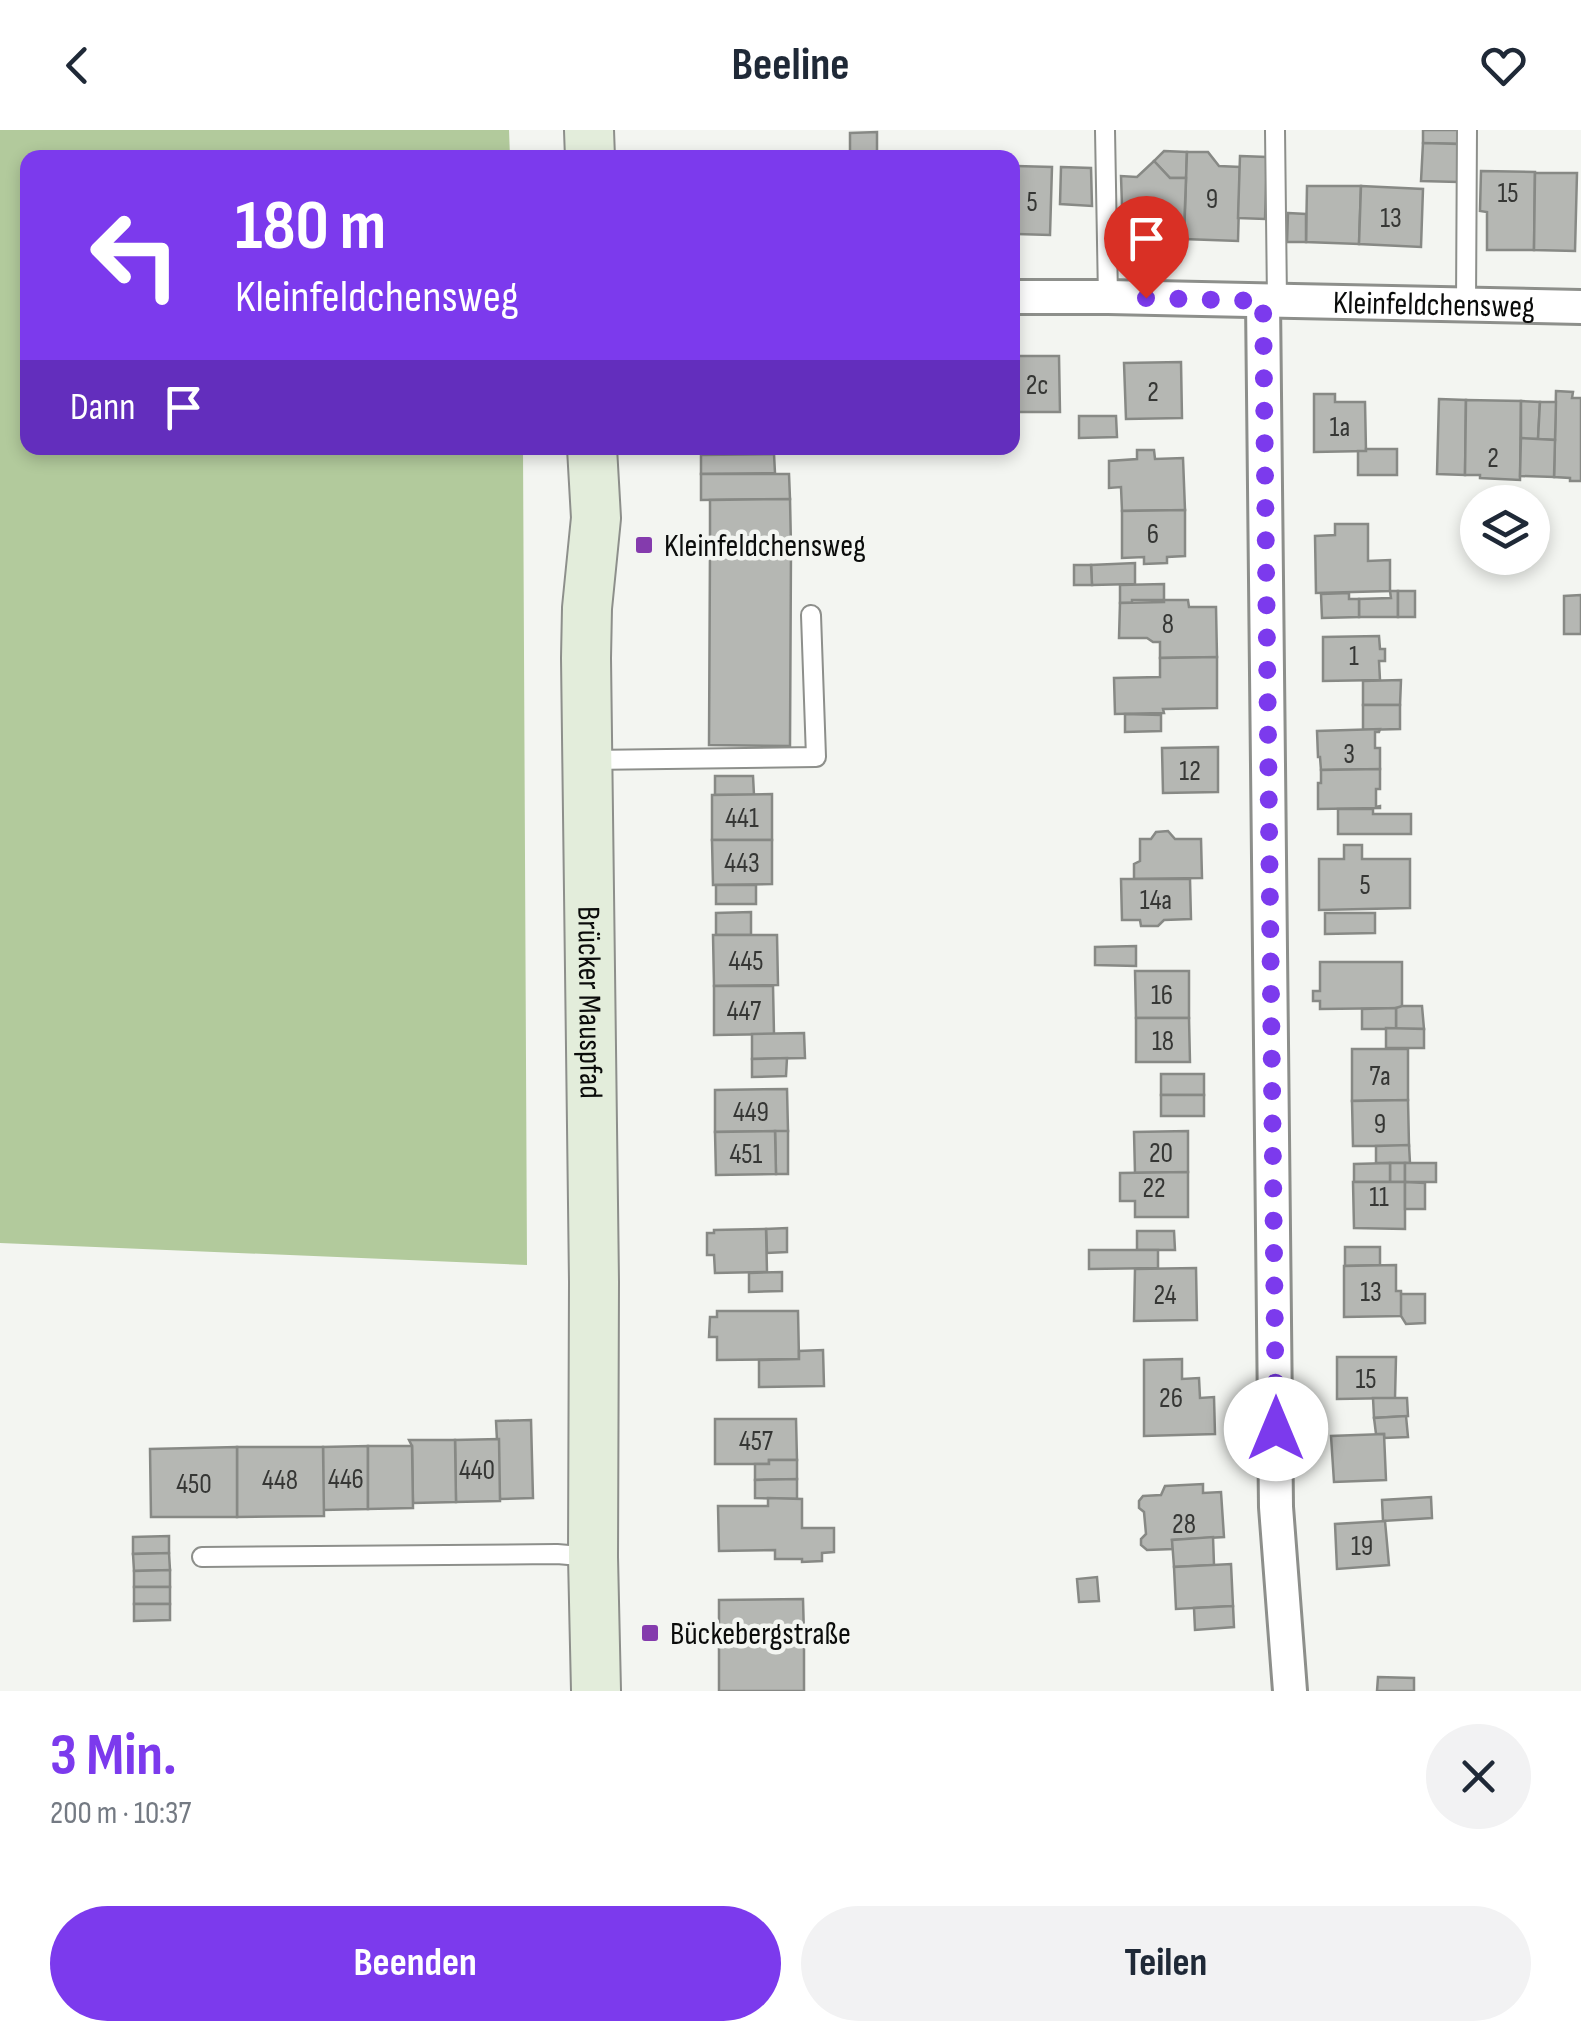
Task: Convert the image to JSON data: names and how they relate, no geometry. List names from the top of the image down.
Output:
{
  "streets": {
    "main road": ["Brücker Mauspfad"],
    "street": ["Kleinfeldchensweg"]
  },
  "places": {
    "transit": ["Kleinfeldchensweg", "Bückebergstraße"]
  },
  "house_numbers": [
    "15",
    "9",
    "5",
    "13",
    "2c",
    "2",
    "1a",
    "2",
    "6",
    "8",
    "1",
    "3",
    "12",
    "441",
    "443",
    "5",
    "14a",
    "445",
    "16",
    "447",
    "18",
    "7a",
    "449",
    "9",
    "20",
    "451",
    "22",
    "11",
    "13",
    "24",
    "15",
    "26",
    "457",
    "440",
    "446",
    "448",
    "450",
    "28",
    "19"
  ],
  "page": {
    "header": "Beeline",
    "turn": ["180 m", "Kleinfeldchensweg"],
    "then": "Dann",
    "heading": ["3 Min.", "200 m · 10:37"],
    "buttons": ["Beenden", "Teilen"]
  }
}
